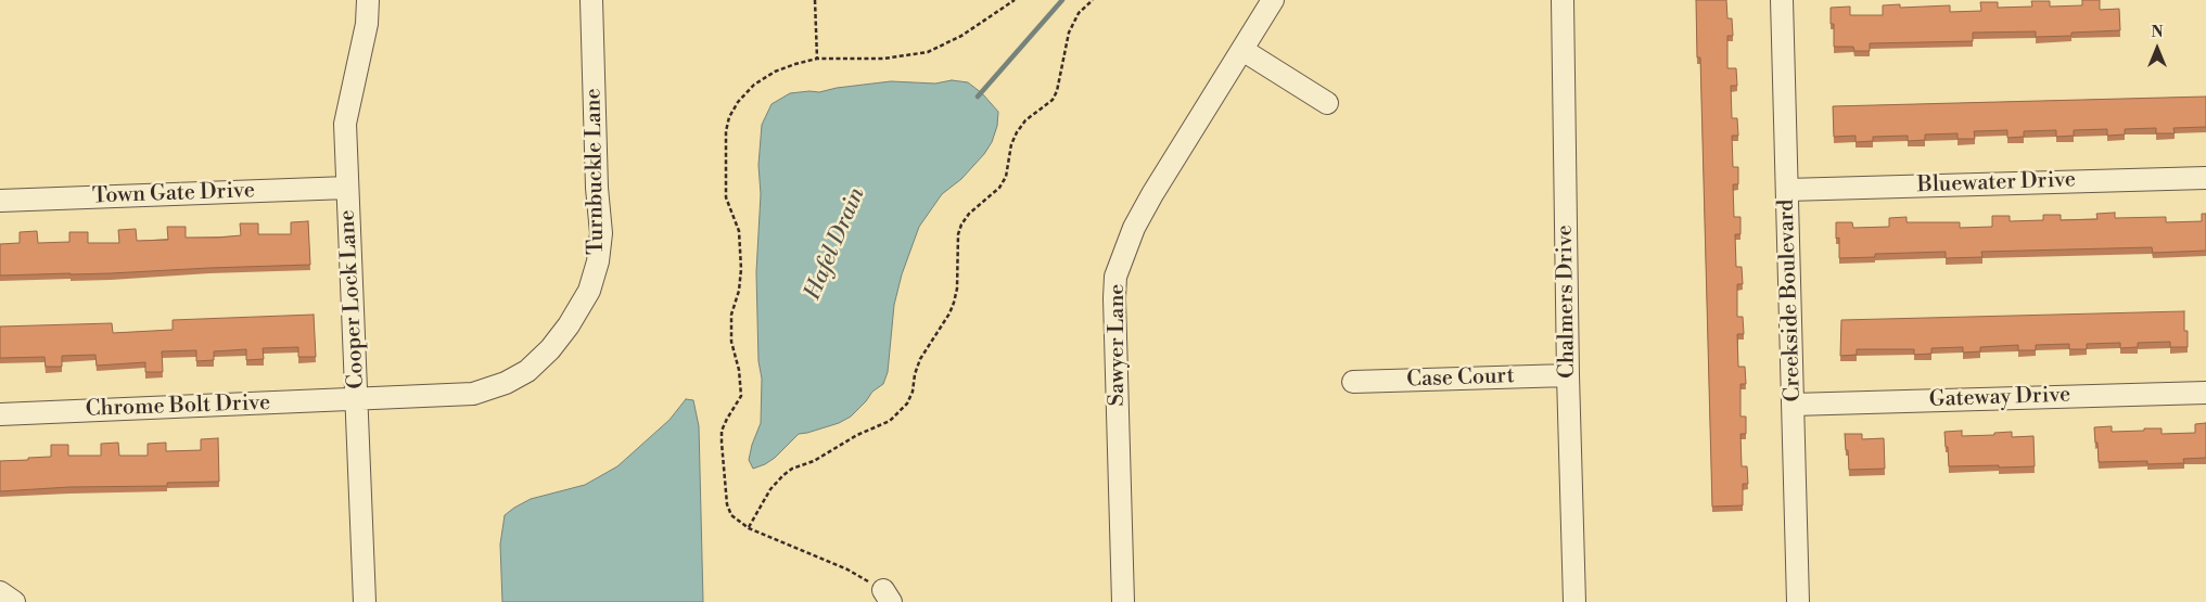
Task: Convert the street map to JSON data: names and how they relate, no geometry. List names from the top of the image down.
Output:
{
  "streets": {
    "street": [
      "Turnbuckle Lane",
      "Bluewater Drive",
      "Town Gate Drive",
      "Cooper Lock Lane",
      "Creekside Boulevard",
      "Chalmers Drive",
      "Sawyer Lane",
      "Case Court",
      "Gateway Drive",
      "Chrome Bolt Drive"
    ]
  },
  "crossings": [
    ["Turnbuckle Lane", "Cooper Lock Lane"],
    ["Turnbuckle Lane", "Chrome Bolt Drive"],
    ["Bluewater Drive", "Creekside Boulevard"],
    ["Town Gate Drive", "Cooper Lock Lane"],
    ["Cooper Lock Lane", "Chrome Bolt Drive"],
    ["Creekside Boulevard", "Gateway Drive"],
    ["Chalmers Drive", "Case Court"]
  ],
  "water": ["Hafel Drain"],
  "north": "top"
}
